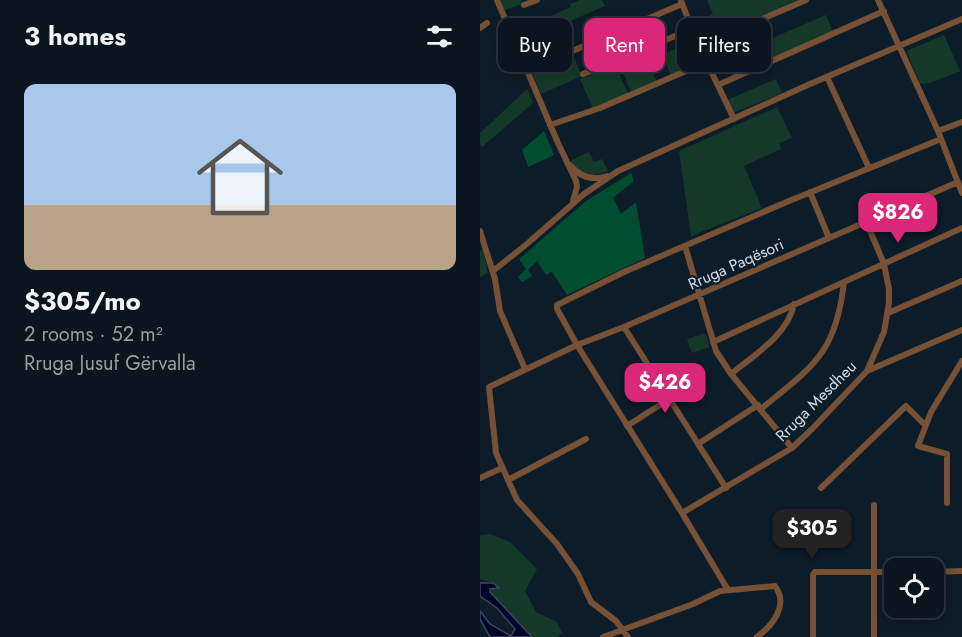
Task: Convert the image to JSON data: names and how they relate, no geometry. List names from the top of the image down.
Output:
{
  "streets": {
    "street": ["Rruga Paqësori", "Rruga Mesdheu"]
  },
  "crossings": [
    ["Rruga Paqësori", "Rruga Mesdheu"]
  ],
  "page": {
    "heading": "3 homes",
    "chip": ["Buy", "Rent", "Filters"],
    "list": [
      {
        "name": "$305/mo",
        "note": "2 rooms · 52 m² · Rruga Jusuf Gërvalla"
      }
    ],
    "price": ["$826", "$426", "$305"]
  }
}
